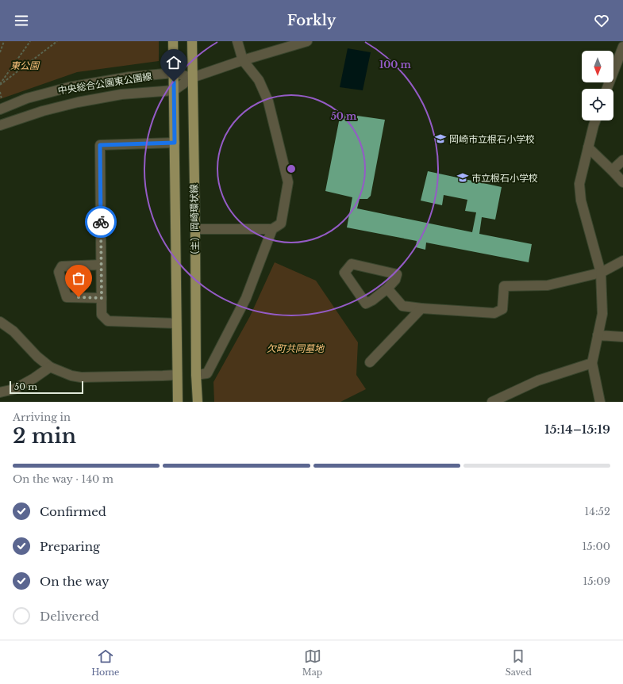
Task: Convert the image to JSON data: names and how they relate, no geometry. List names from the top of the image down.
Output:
{
  "streets": {
    "main road": ["（主）岡崎環状線"],
    "street": ["中央総合公園東公園線"]
  },
  "crossings": [
    ["中央総合公園東公園線", "（主）岡崎環状線"]
  ],
  "parks": ["東公園", "欠町共同墓地"],
  "places": {
    "school or university": ["岡崎市立根石小学校", "市立根石小学校"]
  },
  "scale_bar": "50 m",
  "north": "bottom",
  "page": {
    "header": "Forkly",
    "scale": "50 m",
    "heading": ["2 min", "Arriving in", "15:14–15:19"],
    "bar": "On the way · 140 m",
    "list": [
      ["Confirmed", "14:52"],
      ["Preparing", "15:00"],
      ["On the way", "15:09"],
      "Delivered"
    ],
    "tabs": ["Home", "Map", "Saved"]
  },
  "rings": ["100 m", "50 m"]
}
